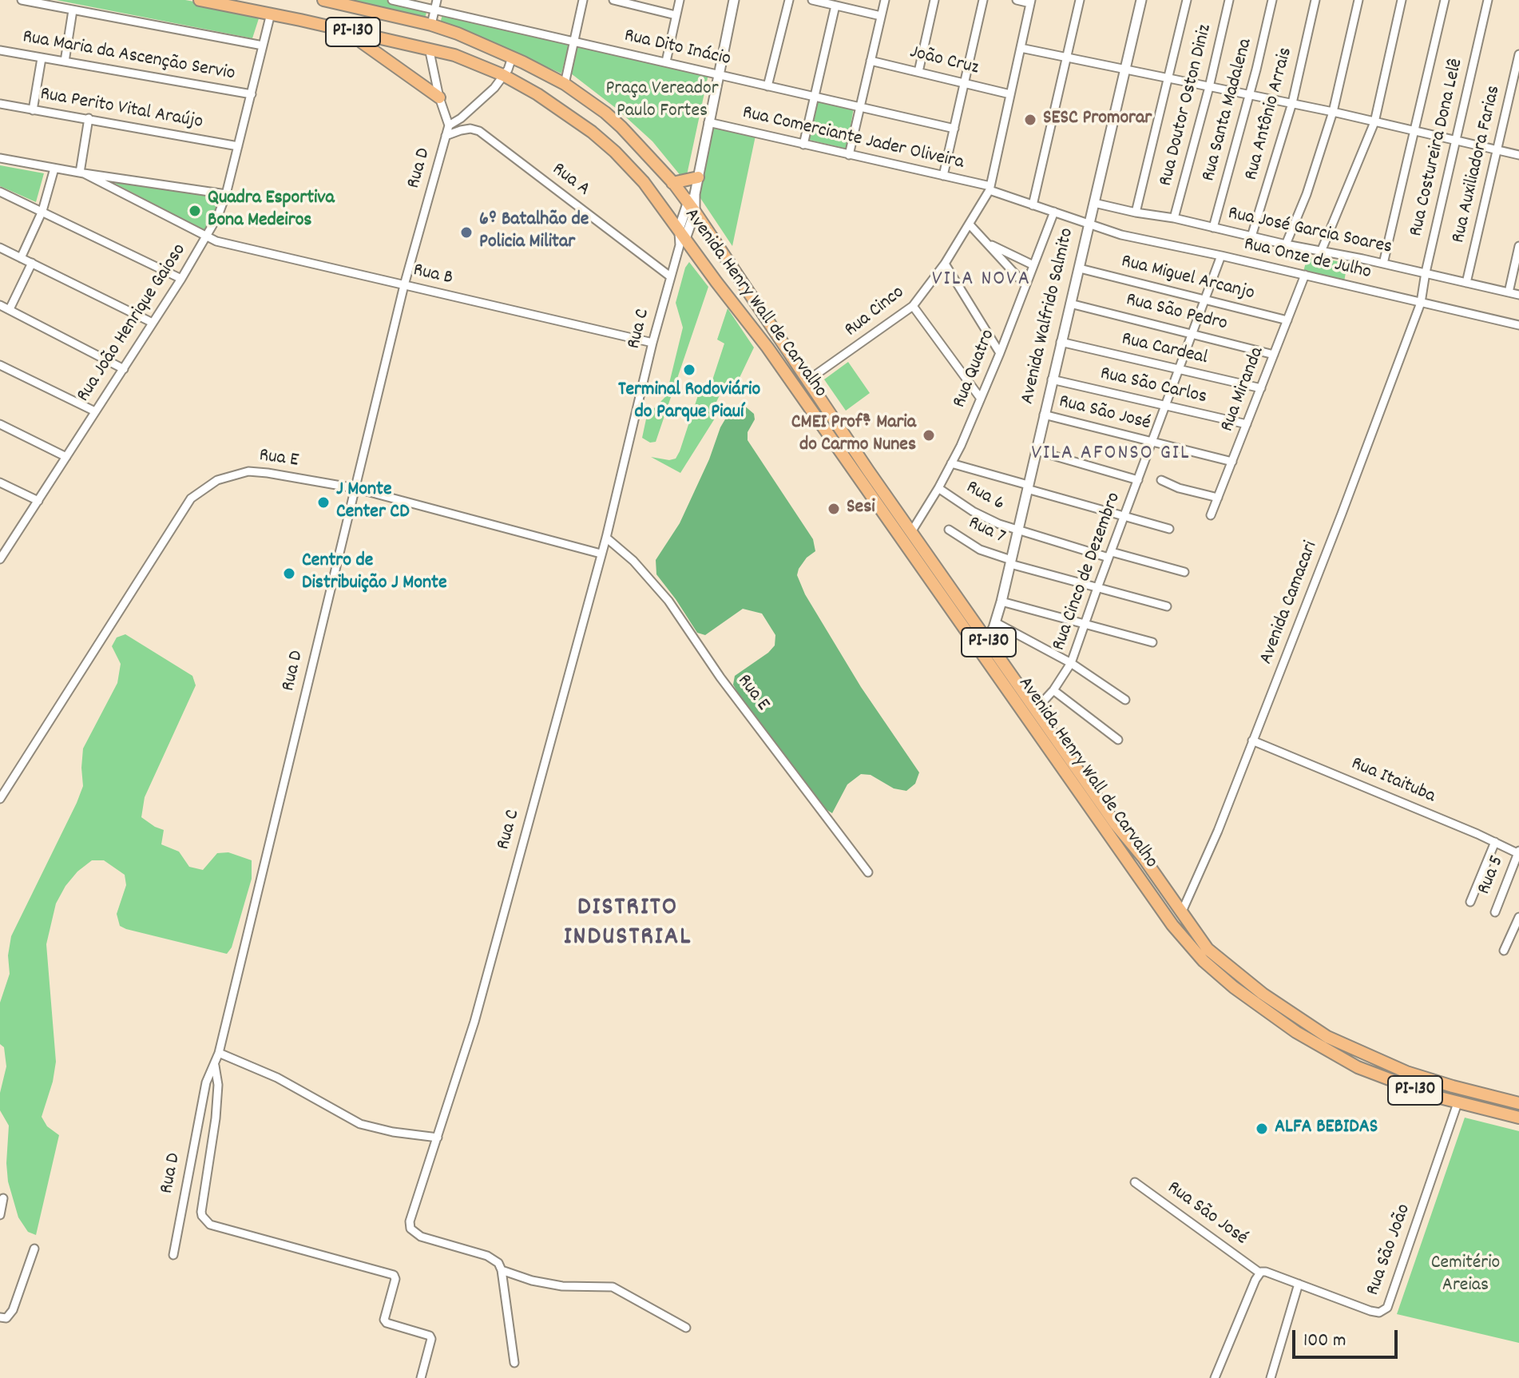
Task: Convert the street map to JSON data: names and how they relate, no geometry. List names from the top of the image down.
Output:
{
  "streets": {
    "main road": ["PI-130", "Avenida Henry Wall de Carvalho"],
    "street": [
      "Rua Dito Inácio",
      "Rua Maria da Ascenção Servio",
      "João Cruz",
      "Rua Doutor Oston Diniz",
      "Rua Perito Vital Araújo",
      "Rua Santa Madalena",
      "Rua Antônio Arrais",
      "Rua Comerciante Jader Oliveira",
      "Rua Costureira Dona Lelê",
      "Rua Auxiliadora Farias",
      "Rua D",
      "Rua A",
      "Rua José Garcia Soares",
      "Rua Onze de Julho",
      "Rua B",
      "Rua Miguel Arcanjo",
      "Rua Cinco",
      "Rua São Pedro",
      "Avenida Walfrido Salmito",
      "Rua João Henrique Gaioso",
      "Rua C",
      "Rua Cardeal",
      "Rua Quatro",
      "Rua São Carlos",
      "Rua Miranda",
      "Rua São José",
      "Rua E",
      "Rua 6",
      "Rua 7",
      "Rua Cinco de Dezembro",
      "Avenida Camacari",
      "Rua Itaituba",
      "Rua 5",
      "Rua São João"
    ]
  },
  "crossings": [
    ["Rua Maria da Ascenção Servio", "Rua João Henrique Gaioso"],
    ["João Cruz", "Rua Cinco"],
    ["Rua Doutor Oston Diniz", "Rua José Garcia Soares"],
    ["Rua Perito Vital Araújo", "Rua João Henrique Gaioso"],
    ["Rua Santa Madalena", "Rua José Garcia Soares"],
    ["Rua Antônio Arrais", "Rua José Garcia Soares"],
    ["Rua Comerciante Jader Oliveira", "Rua Onze de Julho"],
    ["Rua Comerciante Jader Oliveira", "Rua Cinco"],
    ["Rua Comerciante Jader Oliveira", "Avenida Walfrido Salmito"],
    ["Rua Comerciante Jader Oliveira", "Rua Quatro"],
    ["Rua Costureira Dona Lelê", "Rua José Garcia Soares"],
    ["Rua Costureira Dona Lelê", "Rua Onze de Julho"],
    ["Rua Costureira Dona Lelê", "Avenida Camacari"],
    ["Rua Auxiliadora Farias", "Rua José Garcia Soares"],
    ["Rua D", "Rua A"],
    ["Rua D", "Rua B"],
    ["Rua D", "Rua E"],
    ["Rua A", "Rua C"],
    ["Rua José Garcia Soares", "Avenida Walfrido Salmito"],
    ["Rua Onze de Julho", "Avenida Walfrido Salmito"],
    ["Rua Onze de Julho", "Rua Miranda"],
    ["Rua Onze de Julho", "Rua Cinco de Dezembro"],
    ["Rua Onze de Julho", "Avenida Camacari"],
    ["Rua B", "Rua João Henrique Gaioso"],
    ["Rua B", "Rua C"],
    ["Rua Miguel Arcanjo", "Avenida Walfrido Salmito"],
    ["Rua Miguel Arcanjo", "Rua Miranda"],
    ["Rua Miguel Arcanjo", "Rua Cinco de Dezembro"],
    ["Avenida Henry Wall de Carvalho", "Rua Cinco"],
    ["Avenida Henry Wall de Carvalho", "Avenida Walfrido Salmito"],
    ["Avenida Henry Wall de Carvalho", "Rua João Henrique Gaioso"],
    ["Avenida Henry Wall de Carvalho", "Rua C"],
    ["Avenida Henry Wall de Carvalho", "Rua Quatro"],
    ["Avenida Henry Wall de Carvalho", "Rua Cinco de Dezembro"],
    ["Avenida Henry Wall de Carvalho", "Avenida Camacari"],
    ["Avenida Henry Wall de Carvalho", "Rua São João"],
    ["Rua São Pedro", "Avenida Walfrido Salmito"],
    ["Rua São Pedro", "Rua Miranda"],
    ["Rua São Pedro", "Rua Cinco de Dezembro"],
    ["Avenida Walfrido Salmito", "Rua Cardeal"],
    ["Avenida Walfrido Salmito", "Rua São Carlos"],
    ["Avenida Walfrido Salmito", "Rua São José"],
    ["Avenida Walfrido Salmito", "Rua 6"],
    ["Avenida Walfrido Salmito", "Rua 7"],
    ["Rua C", "Rua E"],
    ["Rua Cardeal", "Rua Miranda"],
    ["Rua Cardeal", "Rua Cinco de Dezembro"],
    ["Rua Quatro", "Rua 6"],
    ["Rua São Carlos", "Rua Miranda"],
    ["Rua São Carlos", "Rua Cinco de Dezembro"],
    ["Rua Miranda", "Rua São José"],
    ["Rua São José", "Rua Cinco de Dezembro"],
    ["Rua São José", "Rua São João"],
    ["Rua 6", "Rua Cinco de Dezembro"],
    ["Rua 7", "Rua Cinco de Dezembro"],
    ["Avenida Camacari", "Rua Itaituba"],
    ["Rua Itaituba", "Rua 5"]
  ],
  "districts": ["VILA NOVA", "VILA AFONSO GIL", "DISTRITO INDUSTRIAL"],
  "parks": ["Praça Vereador Paulo Fortes", "Cemitério Areias"],
  "places": [
    "SESC Promorar",
    "Quadra Esportiva Bona Medeiros",
    "6º Batalhão de Policia Militar",
    "Terminal Rodoviário do Parque Piauí",
    "CMEI Profª Maria do Carmo Nunes",
    "J Monte Center CD",
    "Sesi",
    "Centro de Distribuição J Monte",
    "ALFA BEBIDAS"
  ],
  "scale_bar": "100 m"
}
